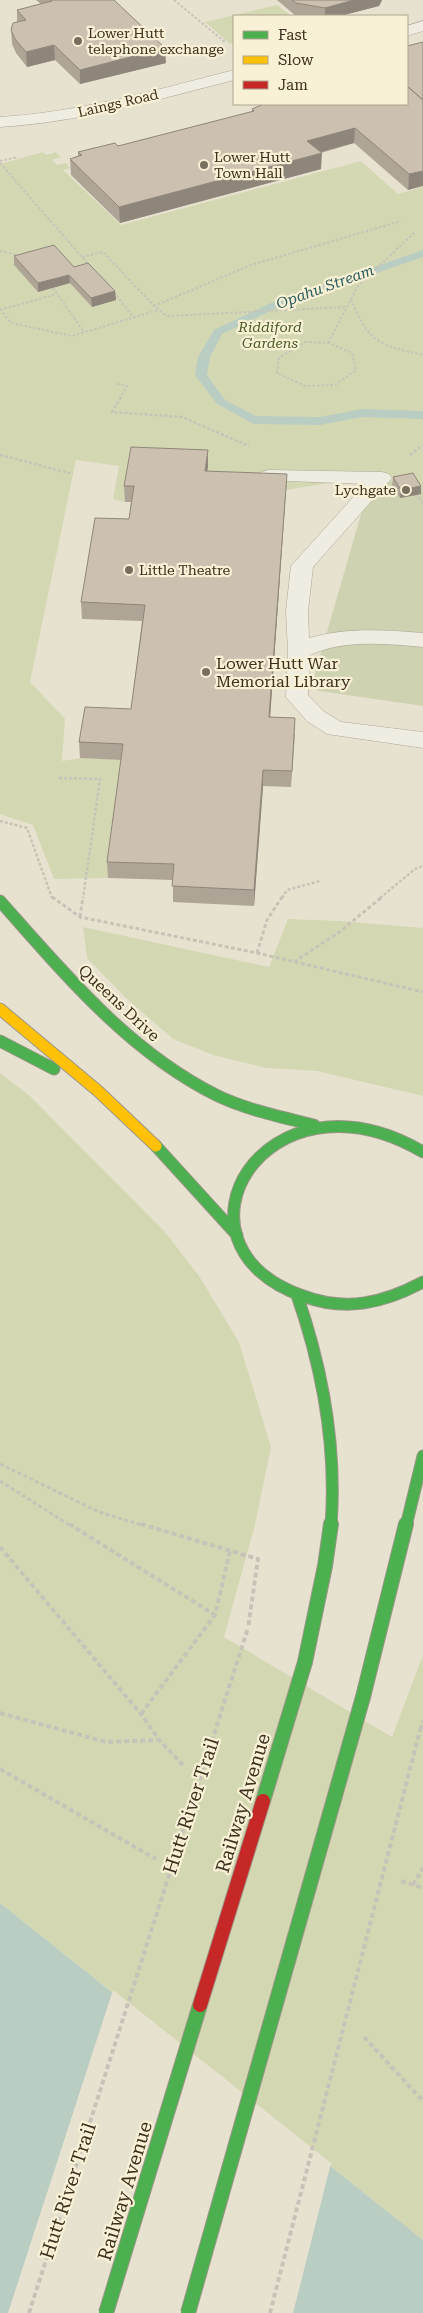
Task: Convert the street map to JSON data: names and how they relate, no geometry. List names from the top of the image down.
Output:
{
  "streets": {
    "main road": ["Queens Drive", "Railway Avenue"],
    "street": ["Laings Road"],
    "path": ["Hutt River Trail"]
  },
  "water": ["Opahu Stream"],
  "parks": ["Riddiford Gardens"],
  "places": [
    "Lower Hutt telephone exchange",
    "Lower Hutt Town Hall",
    "Lychgate",
    "Little Theatre",
    "Lower Hutt War Memorial Library"
  ],
  "legend": ["Fast", "Slow", "Jam"]
}
